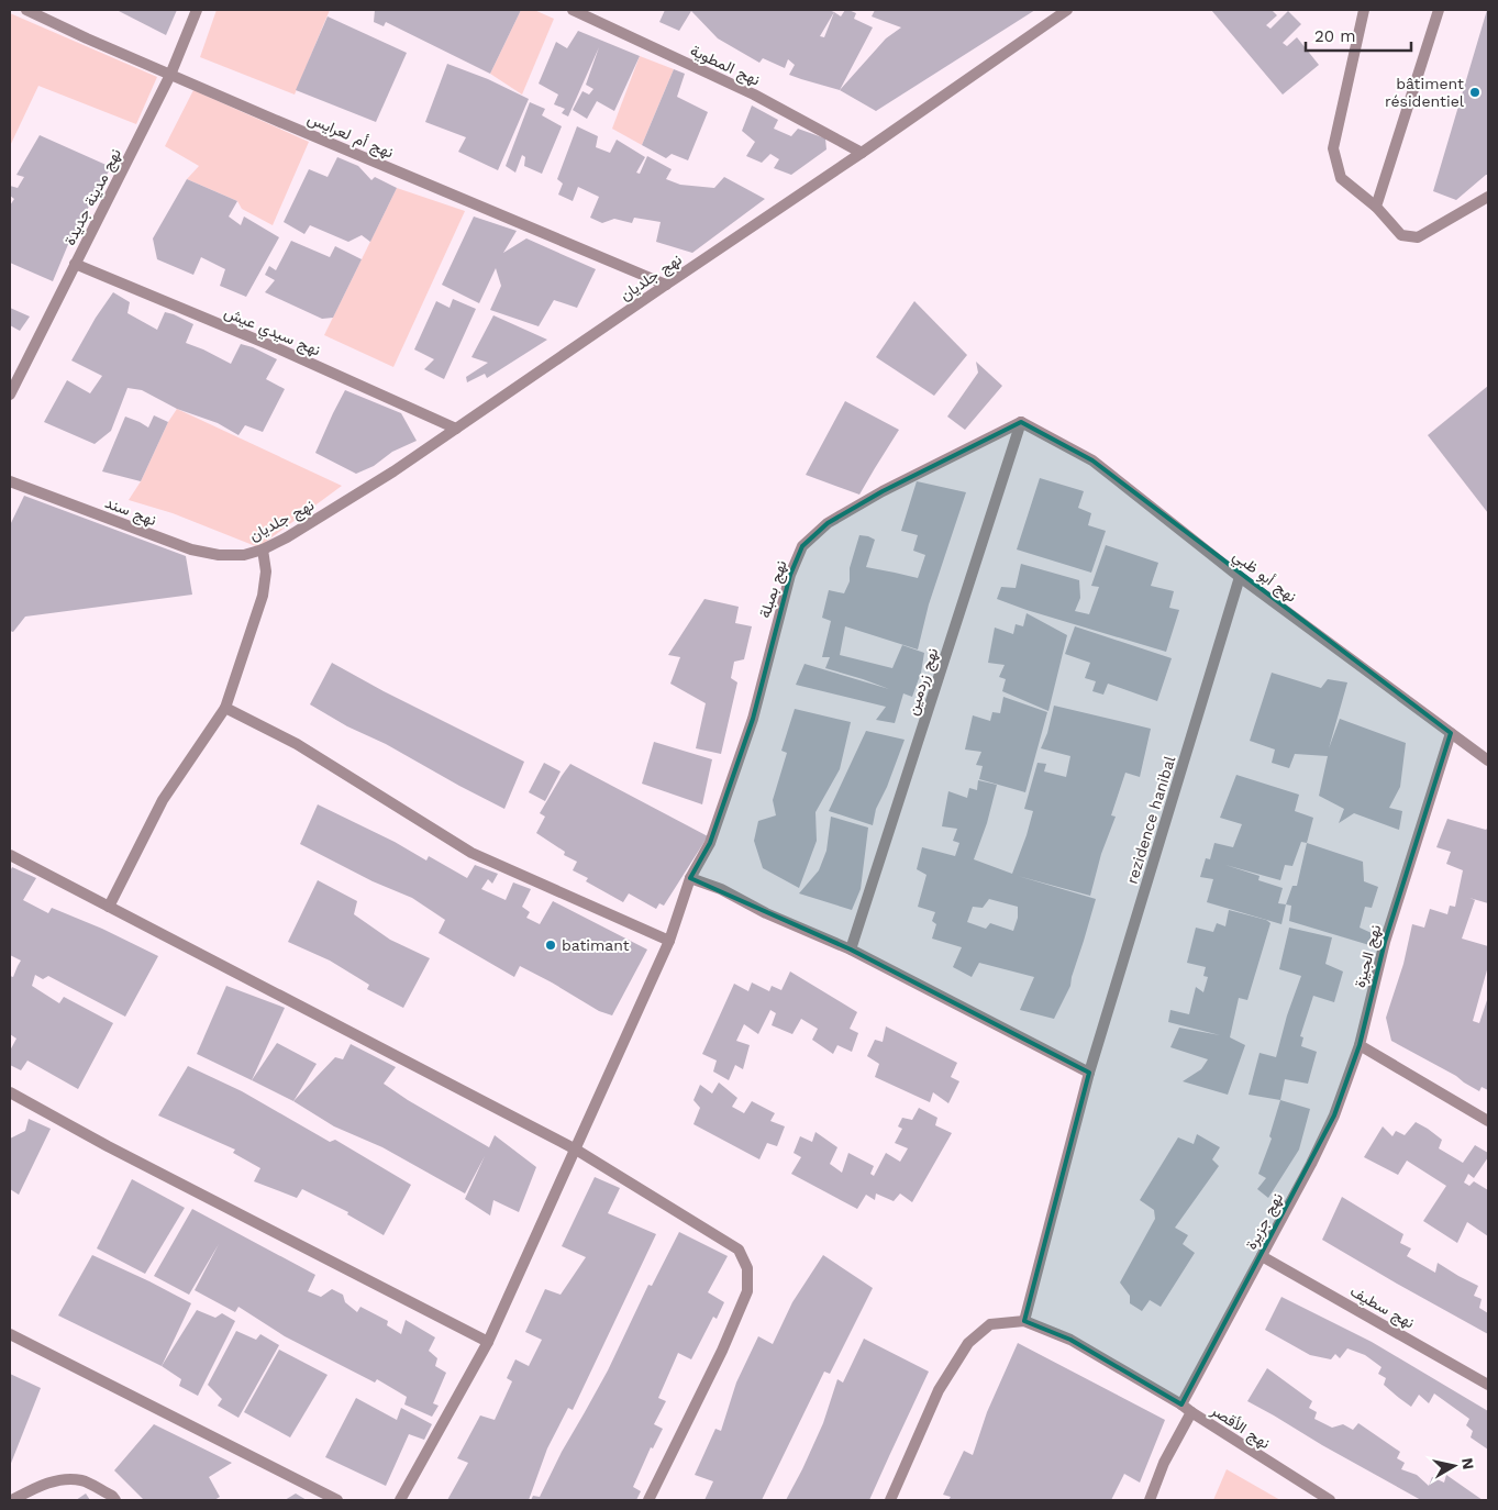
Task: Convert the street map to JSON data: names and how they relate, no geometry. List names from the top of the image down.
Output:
{
  "streets": {
    "street": [
      "نهج المطوية",
      "نهج أم لعرايس",
      "نهج مدينة جديدة",
      "نهج جلديان",
      "نهج سيدي عيش",
      "نهج سند",
      "نهج أبو ظبي",
      "نهج بمبلة",
      "نهج زردمين",
      "rezidence hanibal",
      "نهج الجيزة",
      "نهج جزيرة",
      "نهج سطيف",
      "نهج الأقصر"
    ]
  },
  "crossings": [
    ["نهج المطوية", "نهج جلديان"],
    ["نهج أم لعرايس", "نهج مدينة جديدة"],
    ["نهج أم لعرايس", "نهج جلديان"],
    ["نهج مدينة جديدة", "نهج سيدي عيش"],
    ["نهج جلديان", "نهج سيدي عيش"],
    ["نهج جلديان", "نهج سند"],
    ["نهج أبو ظبي", "نهج بمبلة"],
    ["نهج أبو ظبي", "نهج زردمين"],
    ["نهج أبو ظبي", "rezidence hanibal"],
    ["نهج أبو ظبي", "نهج الجيزة"],
    ["نهج بمبلة", "نهج زردمين"],
    ["نهج الجيزة", "نهج جزيرة"],
    ["نهج جزيرة", "نهج سطيف"],
    ["نهج جزيرة", "نهج الأقصر"]
  ],
  "places": ["bâtiment résidentiel", "batimant"],
  "scale_bar": "20 m",
  "north": "right"
}
